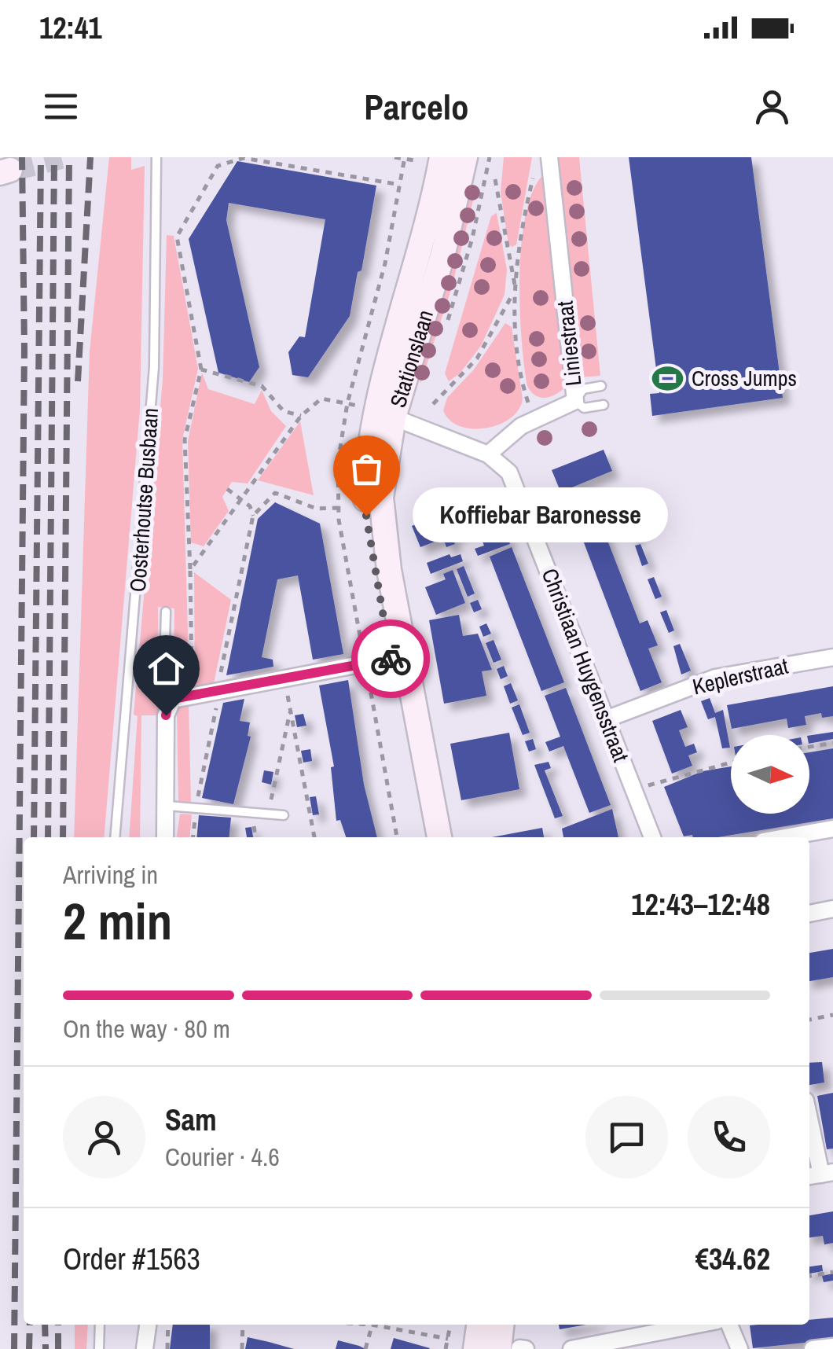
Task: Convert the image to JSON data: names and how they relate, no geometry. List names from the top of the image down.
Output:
{
  "streets": {
    "main road": ["Stationslaan"],
    "street": ["Liniestraat", "Christiaan Huygensstraat", "Keplerstraat"],
    "lane": ["Oosterhoutse Busbaan"]
  },
  "crossings": [
    ["Liniestraat", "Christiaan Huygensstraat"],
    ["Christiaan Huygensstraat", "Keplerstraat"]
  ],
  "places": {
    "sports": ["Cross Jumps"],
    "other": ["Koffiebar Baronesse"]
  },
  "north": "right",
  "page": {
    "status": "12:41",
    "header": "Parcelo",
    "bubble": "Koffiebar Baronesse",
    "heading": ["2 min", "Arriving in", "12:43–12:48"],
    "panel": [
      "Sam",
      "Courier · 4.6",
      "Order #1563",
      "€34.62"
    ],
    "bar": "On the way · 80 m"
  }
}
